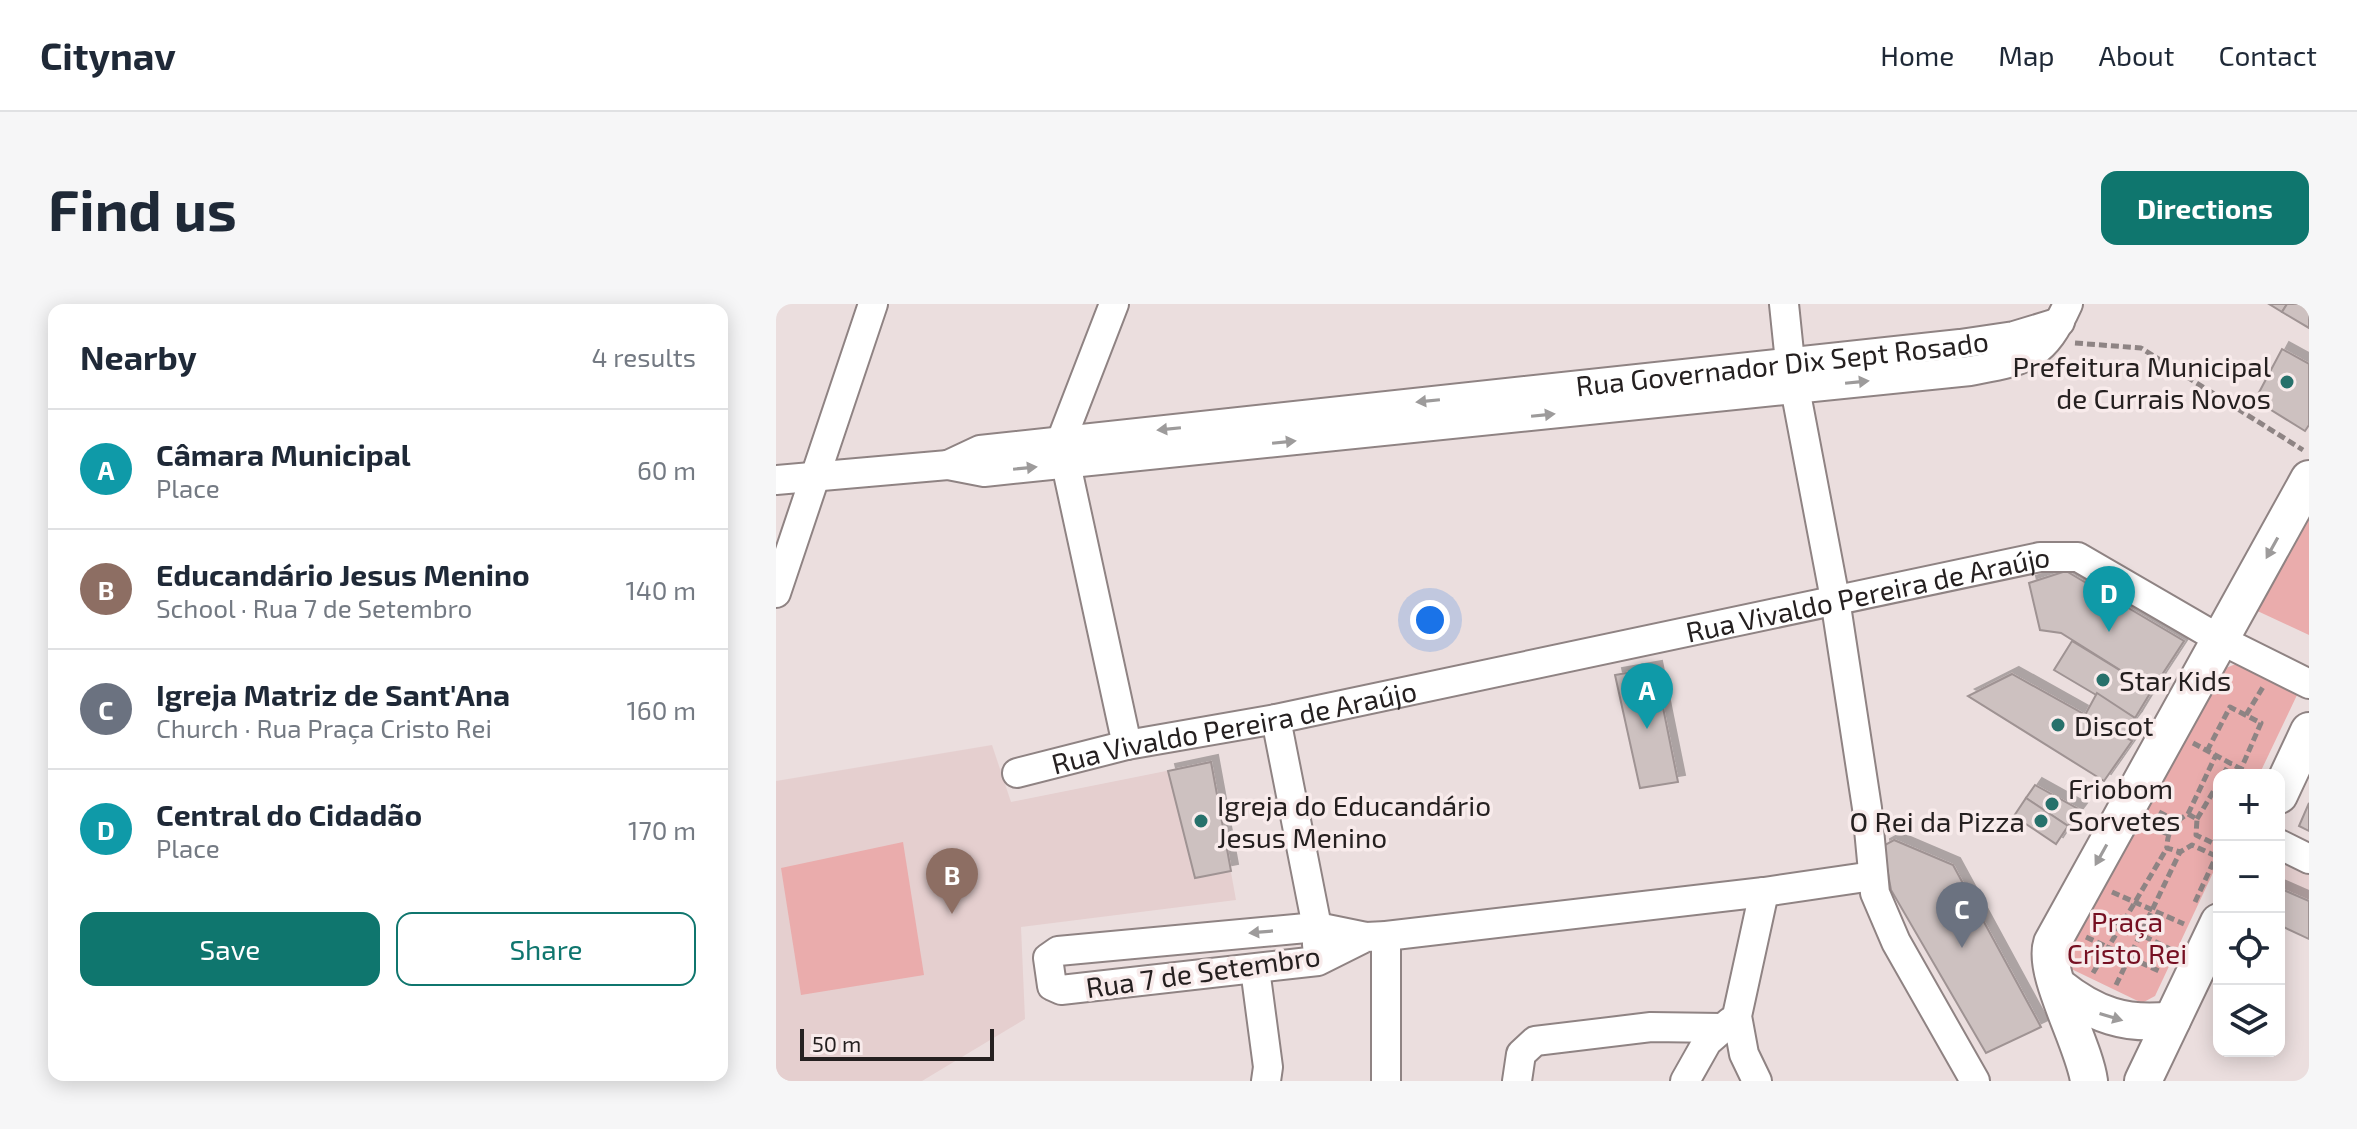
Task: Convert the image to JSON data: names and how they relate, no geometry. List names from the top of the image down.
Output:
{
  "streets": {
    "street": ["Rua Governador Dix Sept Rosado", "Rua Vivaldo Pereira de Araújo", "Rua 7 de Setembro"]
  },
  "parks": ["Praça Cristo Rei"],
  "places": [
    "Prefeitura Municipal de Currais Novos",
    "Star Kids",
    "Discot",
    "Friobom Sorvetes",
    "Igreja do Educandário Jesus Menino",
    "O Rei da Pizza"
  ],
  "scale_bar": "50 m",
  "page": {
    "header": "Citynav",
    "nav": [
      "Home",
      "Map",
      "About",
      "Contact"
    ],
    "buttons": [
      "Directions",
      ["Save", "Share"]
    ],
    "title": "Find us",
    "heading": ["Nearby", "4 results"],
    "list": [
      {
        "mark": "A",
        "name": "Câmara Municipal",
        "note": "Place",
        "value": "60 m"
      },
      {
        "mark": "B",
        "name": "Educandário Jesus Menino",
        "note": "School · Rua 7 de Setembro",
        "value": "140 m"
      },
      {
        "mark": "C",
        "name": "Igreja Matriz de Sant'Ana",
        "note": "Church · Rua Praça Cristo Rei",
        "value": "160 m"
      },
      {
        "mark": "D",
        "name": "Central do Cidadão",
        "note": "Place",
        "value": "170 m"
      }
    ],
    "pins": [
      "D",
      "A",
      "B",
      "C"
    ],
    "map_buttons": ["+", "−"],
    "scale": "50 m"
  }
}
